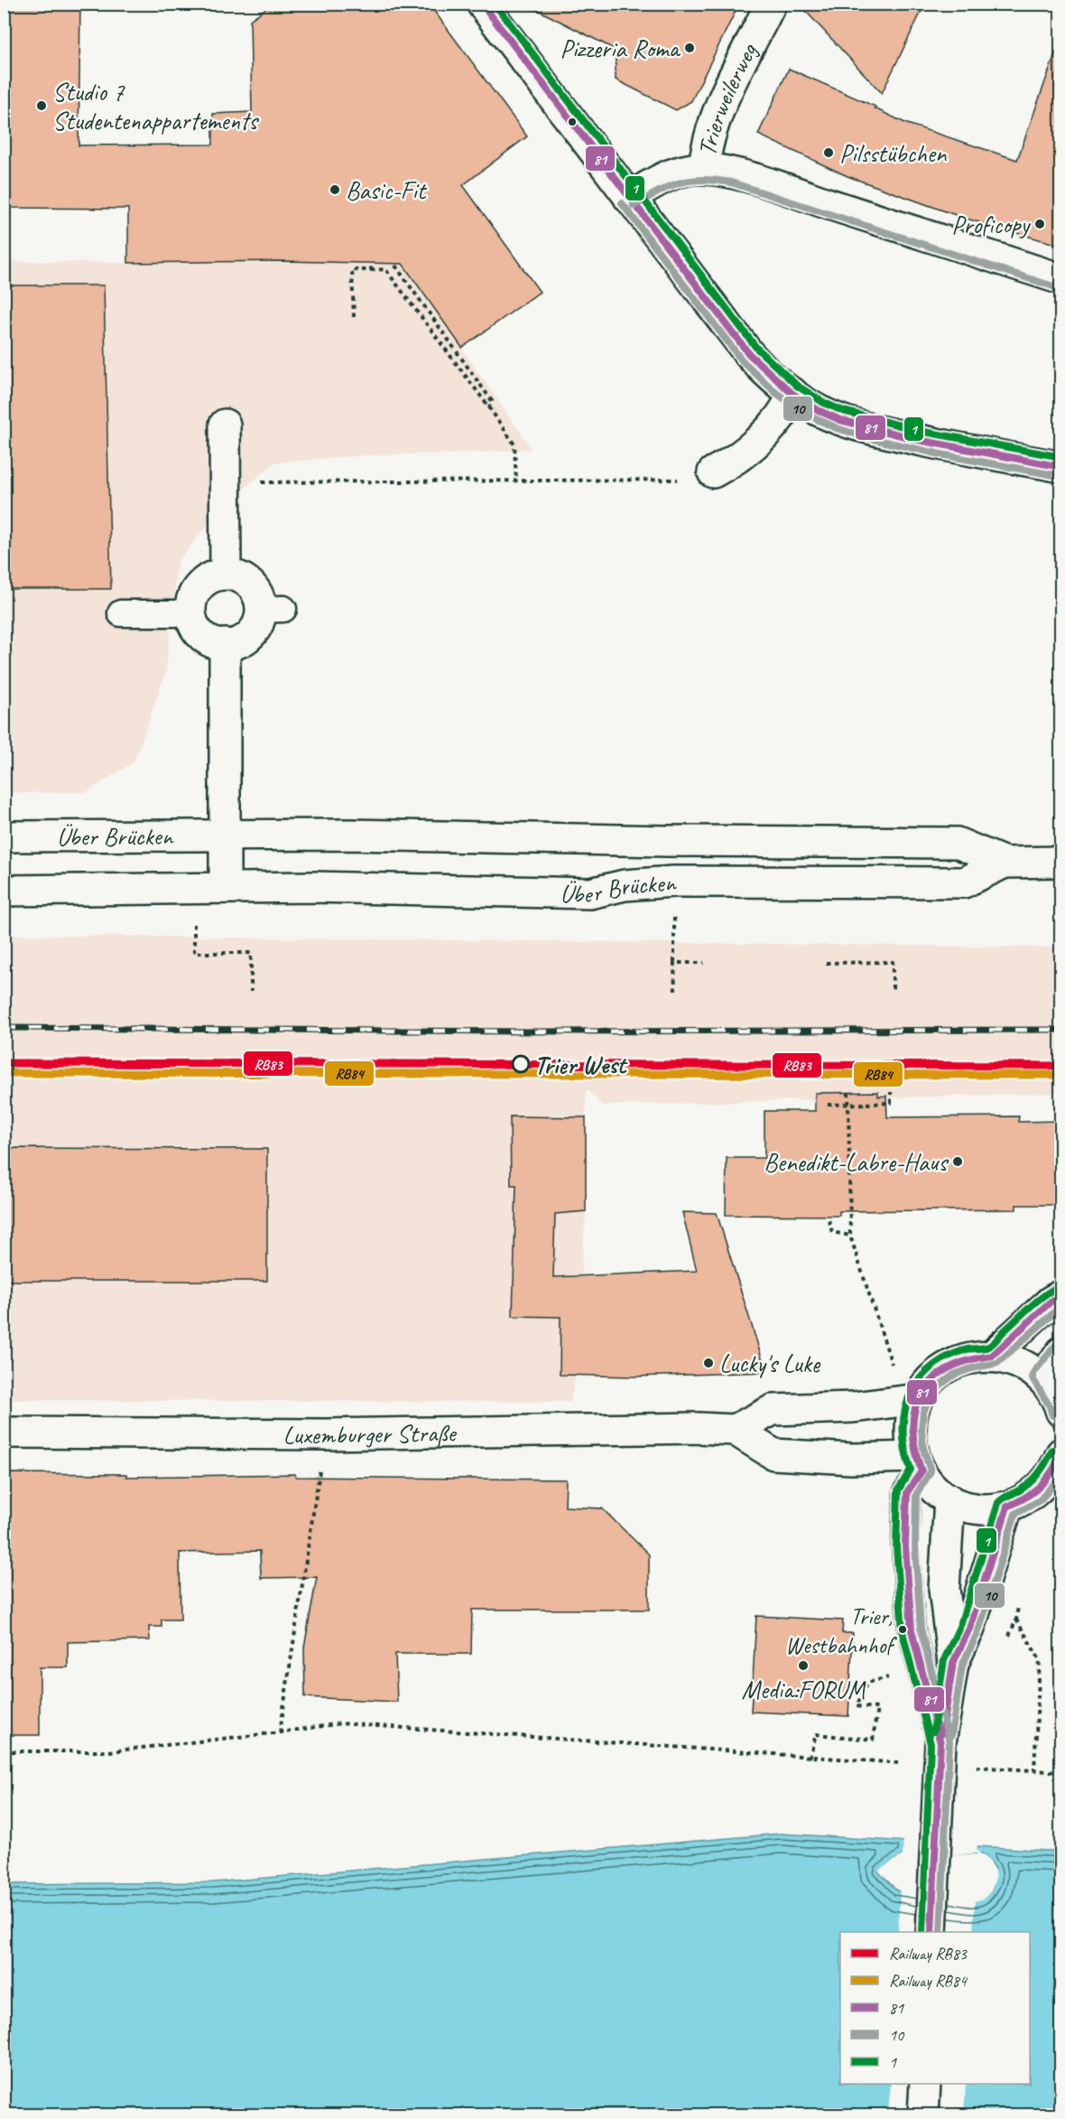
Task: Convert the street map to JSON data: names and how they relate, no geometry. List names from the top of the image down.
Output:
{
  "streets": {
    "street": ["Trierweilerweg", "Über Brücken", "Luxemburger Straße"]
  },
  "places": [
    "Pizzeria Roma",
    "Studio 7 Studentenappartements",
    "Pilsstübchen",
    "Basic-Fit",
    "Proficopy",
    "Trier West",
    "Benedikt-Labre-Haus",
    "Lucky's Luke",
    "Trier, Westbahnhof",
    "Media:FORUM"
  ],
  "lines": [
    "transit line 81",
    "transit line 1",
    "transit line 10",
    "rail line RB83",
    "rail line RB84"
  ],
  "legend": [
    "Railway RB83",
    "Railway RB84",
    "81",
    "10",
    "1"
  ]
}
